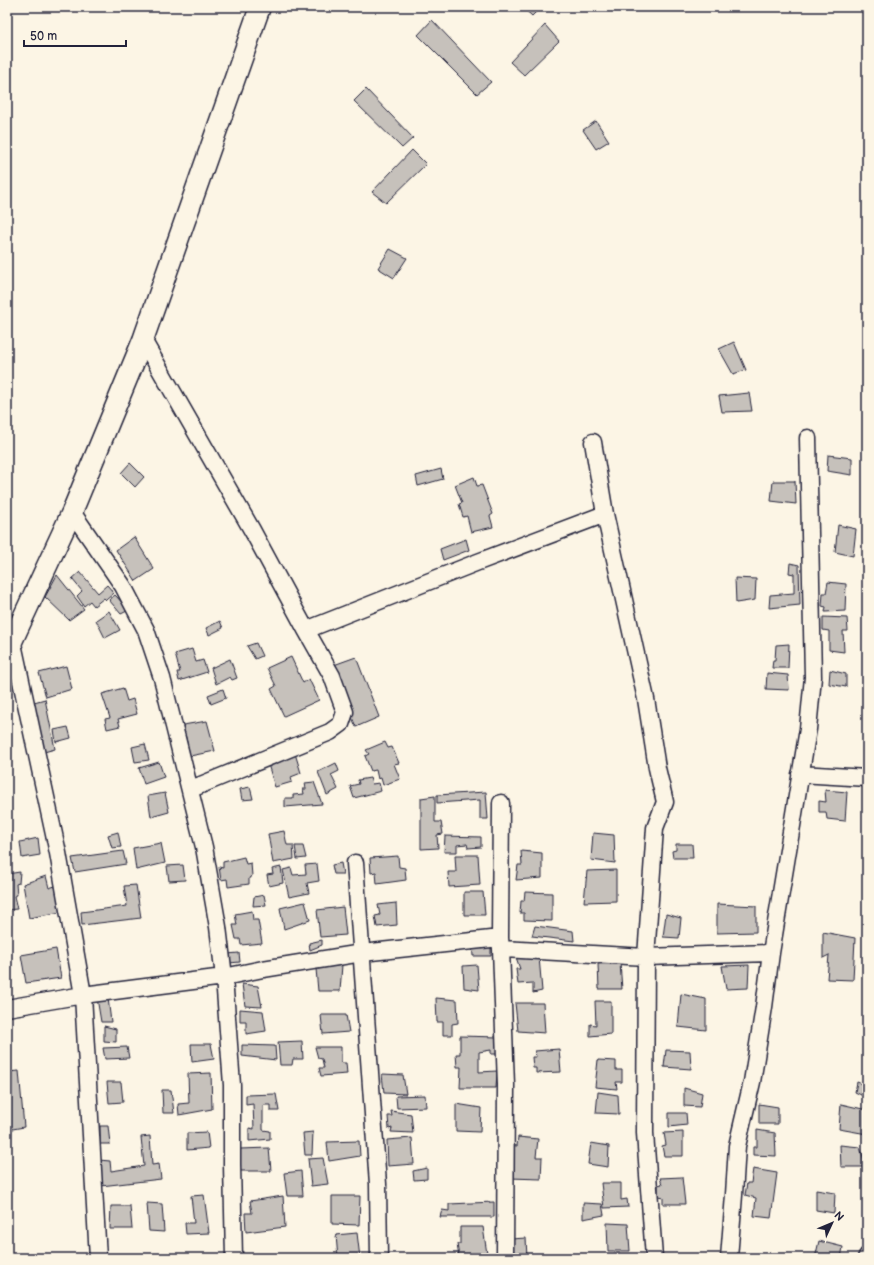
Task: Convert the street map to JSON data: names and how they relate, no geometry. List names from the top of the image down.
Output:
{
  "scale_bar": "50 m",
  "north": "top right"
}
